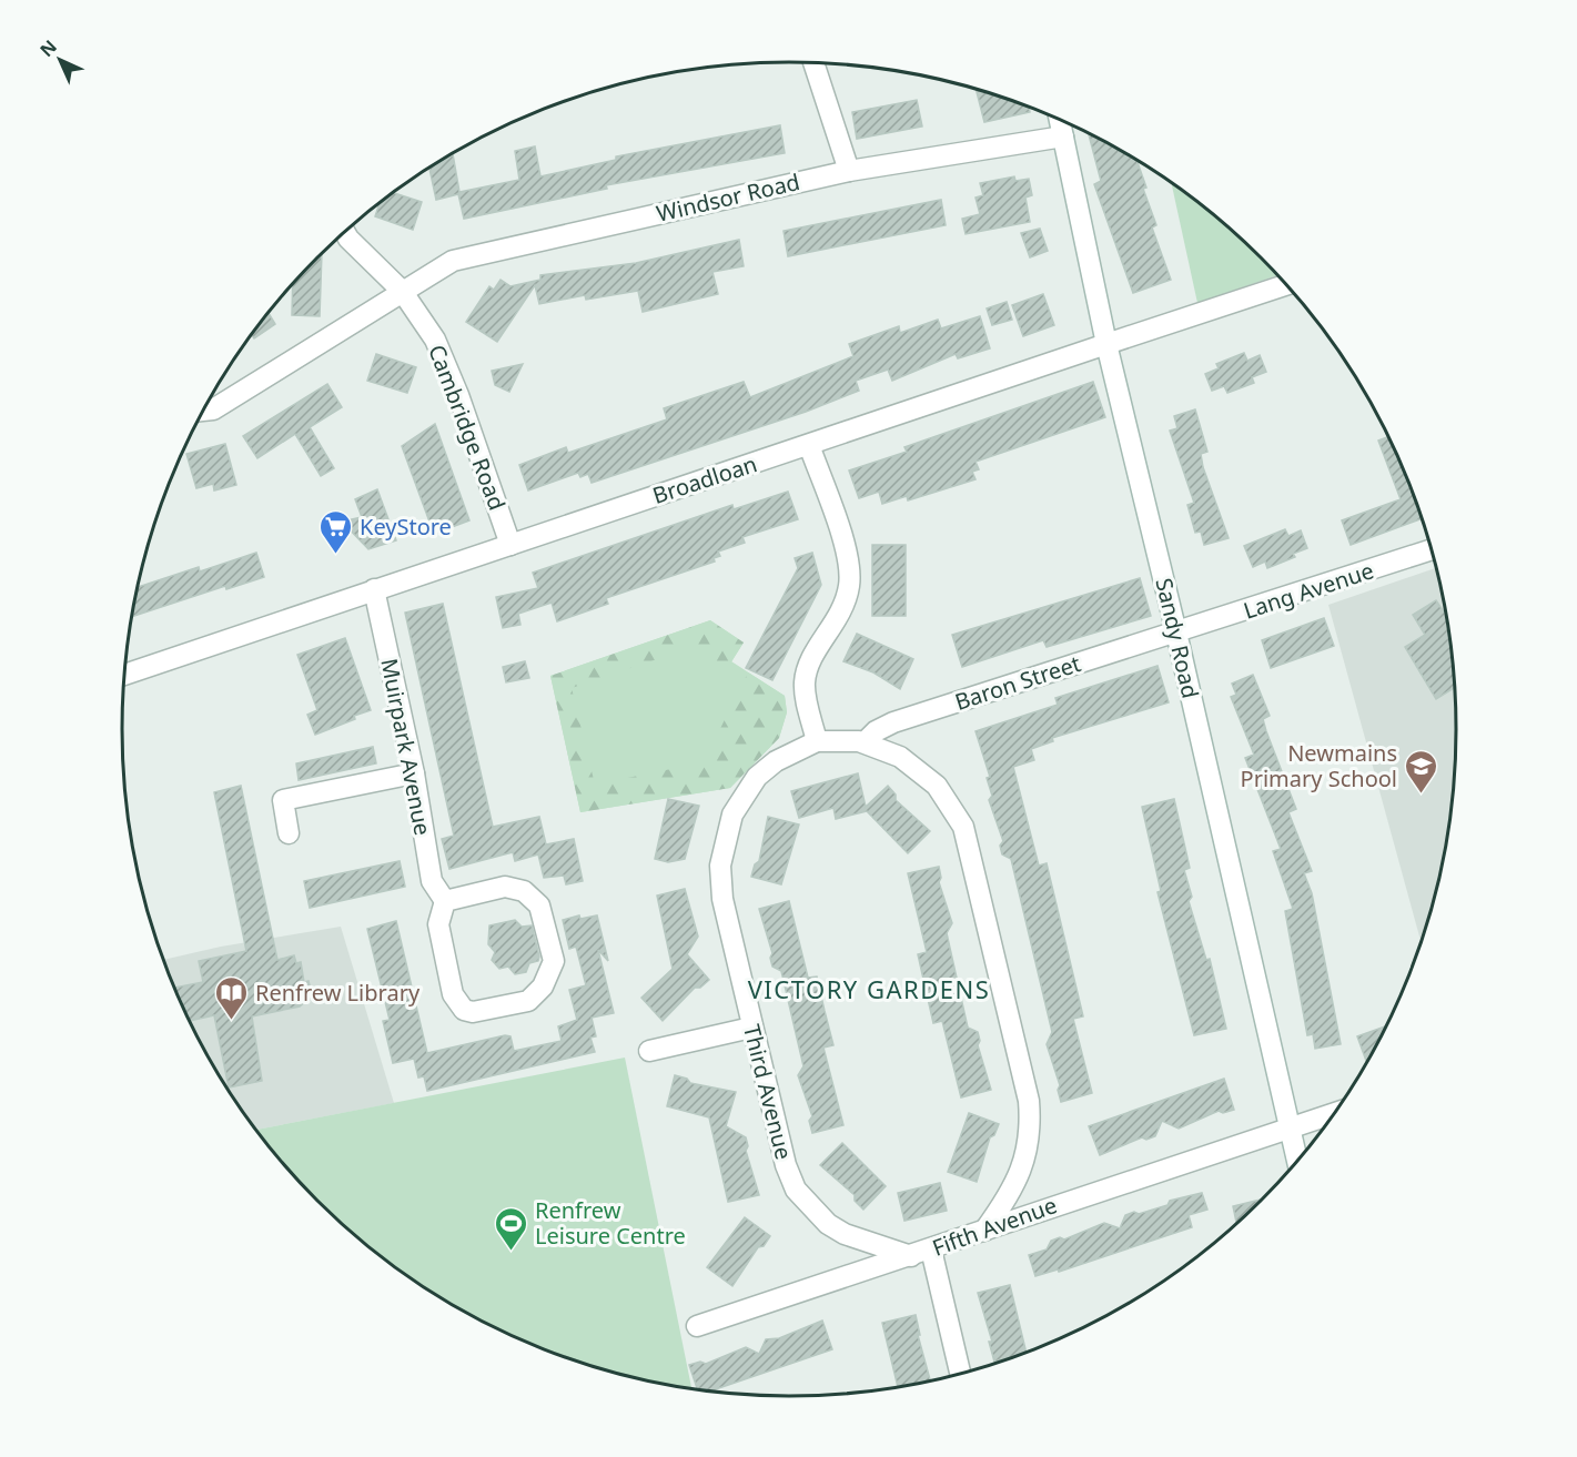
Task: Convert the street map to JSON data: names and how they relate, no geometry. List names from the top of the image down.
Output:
{
  "streets": {
    "street": [
      "Windsor Road",
      "Cambridge Road",
      "Broadloan",
      "Lang Avenue",
      "Sandy Road",
      "Baron Street",
      "Muirpark Avenue",
      "Third Avenue",
      "Fifth Avenue"
    ]
  },
  "crossings": [
    ["Windsor Road", "Cambridge Road"],
    ["Windsor Road", "Sandy Road"],
    ["Cambridge Road", "Broadloan"],
    ["Broadloan", "Sandy Road"],
    ["Broadloan", "Muirpark Avenue"],
    ["Lang Avenue", "Sandy Road"],
    ["Lang Avenue", "Baron Street"],
    ["Sandy Road", "Baron Street"],
    ["Sandy Road", "Fifth Avenue"],
    ["Third Avenue", "Fifth Avenue"]
  ],
  "districts": ["VICTORY GARDENS"],
  "places": {
    "supermarket": ["KeyStore"],
    "school or university": ["Newmains Primary School"],
    "library": ["Renfrew Library"],
    "sports": ["Renfrew Leisure Centre"]
  },
  "north": "top left"
}
